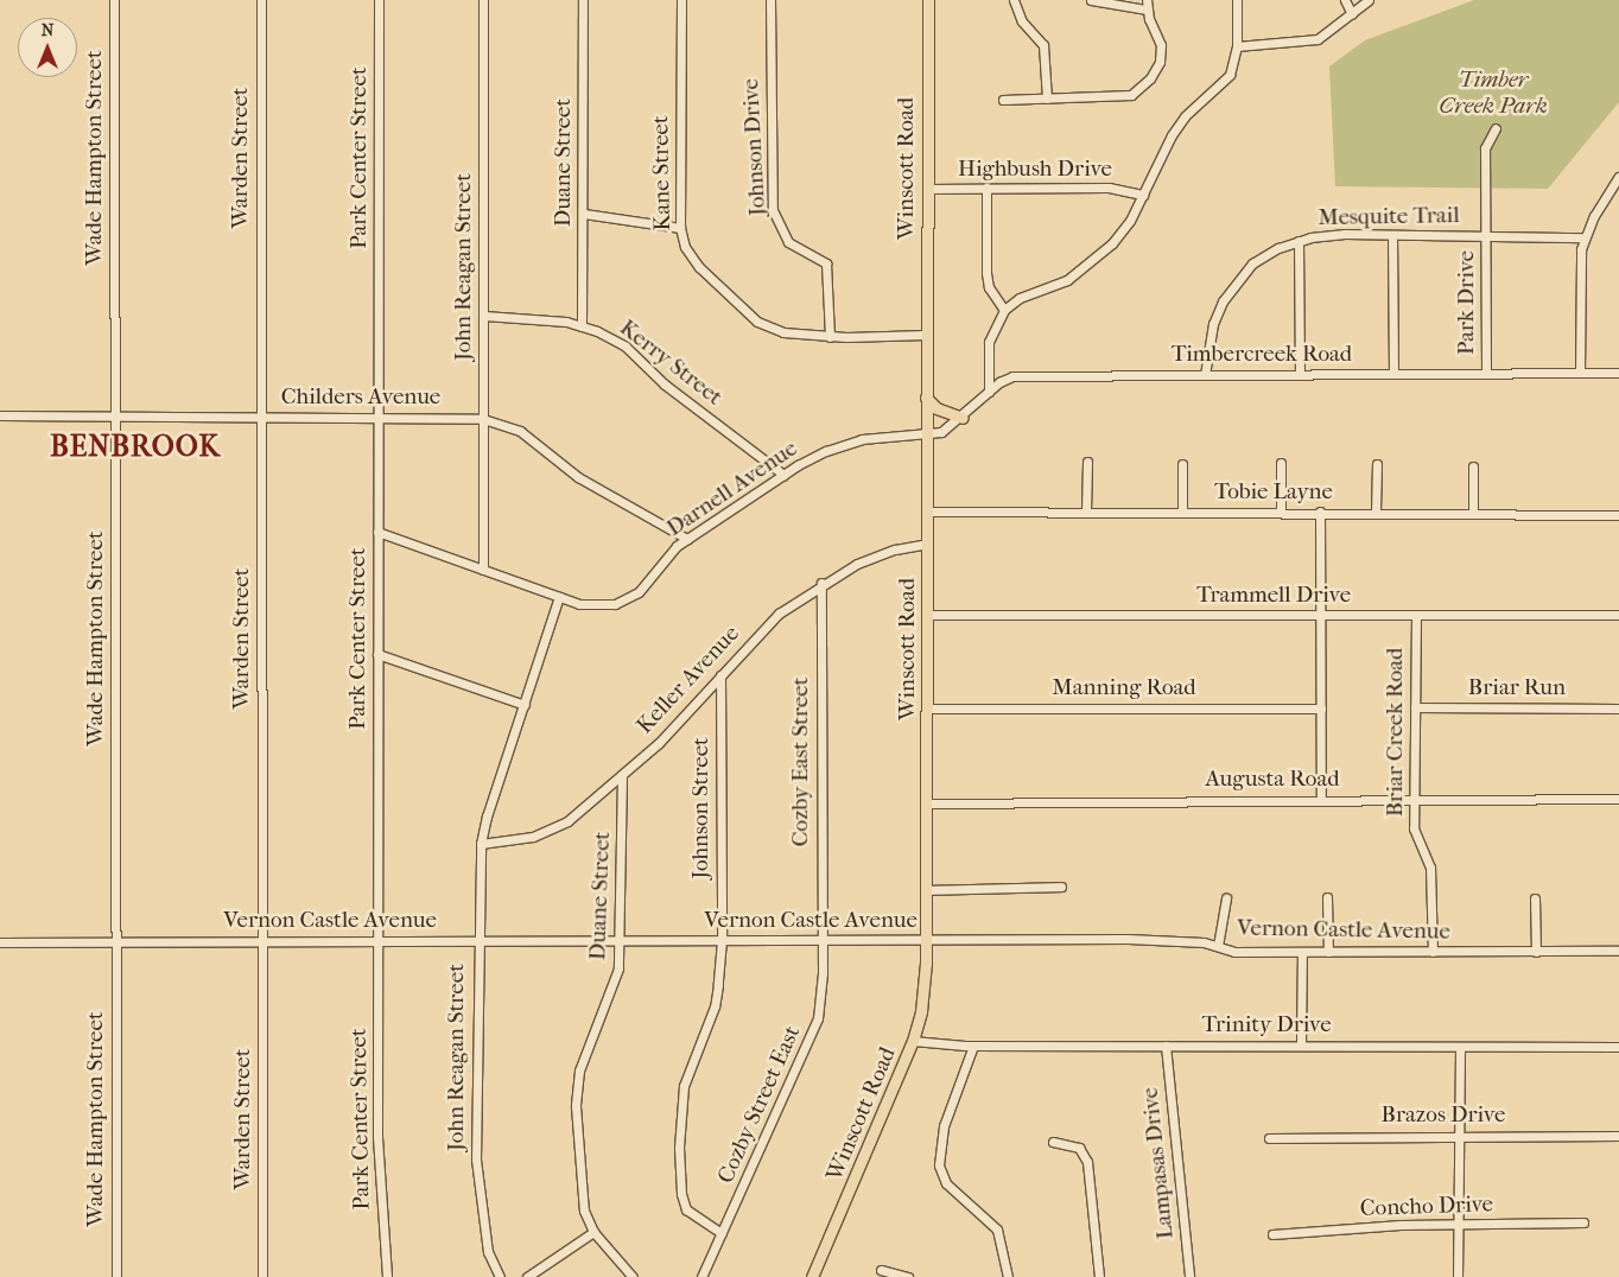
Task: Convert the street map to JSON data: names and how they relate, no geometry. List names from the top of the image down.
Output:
{
  "streets": {
    "main road": ["Winscott Road"],
    "street": [
      "Johnson Drive",
      "Wade Hampton Street",
      "Warden Street",
      "Park Center Street",
      "Duane Street",
      "Highbush Drive",
      "Kane Street",
      "Mesquite Trail",
      "John Reagan Street",
      "Park Drive",
      "Timbercreek Road",
      "Kerry Street",
      "Childers Avenue",
      "Darnell Avenue",
      "Tobie Layne",
      "Trammell Drive",
      "Keller Avenue",
      "Manning Road",
      "Briar Run",
      "Briar Creek Road",
      "Cozby East Street",
      "Augusta Road",
      "Johnson Street",
      "Vernon Castle Avenue",
      "Trinity Drive",
      "Cozby Street East",
      "Brazos Drive",
      "Lampasas Drive",
      "Concho Drive"
    ]
  },
  "crossings": [
    ["Johnson Drive", "Kane Street"],
    ["Wade Hampton Street", "Childers Avenue"],
    ["Wade Hampton Street", "Vernon Castle Avenue"],
    ["Warden Street", "Childers Avenue"],
    ["Warden Street", "Vernon Castle Avenue"],
    ["Park Center Street", "Childers Avenue"],
    ["Park Center Street", "Darnell Avenue"],
    ["Park Center Street", "Vernon Castle Avenue"],
    ["Duane Street", "Kerry Street"],
    ["Duane Street", "Keller Avenue"],
    ["Duane Street", "Vernon Castle Avenue"],
    ["Winscott Road", "Highbush Drive"],
    ["Winscott Road", "Kane Street"],
    ["Winscott Road", "Timbercreek Road"],
    ["Winscott Road", "Darnell Avenue"],
    ["Winscott Road", "Tobie Layne"],
    ["Winscott Road", "Trammell Drive"],
    ["Winscott Road", "Keller Avenue"],
    ["Winscott Road", "Manning Road"],
    ["Winscott Road", "Augusta Road"],
    ["Winscott Road", "Vernon Castle Avenue"],
    ["Winscott Road", "Trinity Drive"],
    ["Mesquite Trail", "Park Drive"],
    ["Mesquite Trail", "Timbercreek Road"],
    ["John Reagan Street", "Kerry Street"],
    ["John Reagan Street", "Childers Avenue"],
    ["John Reagan Street", "Darnell Avenue"],
    ["John Reagan Street", "Keller Avenue"],
    ["John Reagan Street", "Vernon Castle Avenue"],
    ["Park Drive", "Timbercreek Road"],
    ["Timbercreek Road", "Darnell Avenue"],
    ["Kerry Street", "Darnell Avenue"],
    ["Childers Avenue", "Darnell Avenue"],
    ["Trammell Drive", "Briar Creek Road"],
    ["Keller Avenue", "Cozby East Street"],
    ["Keller Avenue", "Johnson Street"],
    ["Briar Run", "Briar Creek Road"],
    ["Briar Creek Road", "Augusta Road"],
    ["Briar Creek Road", "Vernon Castle Avenue"],
    ["Cozby East Street", "Vernon Castle Avenue"],
    ["Cozby East Street", "Cozby Street East"],
    ["Johnson Street", "Vernon Castle Avenue"],
    ["Johnson Street", "Cozby Street East"],
    ["Vernon Castle Avenue", "Cozby Street East"],
    ["Trinity Drive", "Lampasas Drive"]
  ],
  "districts": ["BENBROOK"],
  "parks": ["Timber Creek Park"],
  "north": "top"
}
